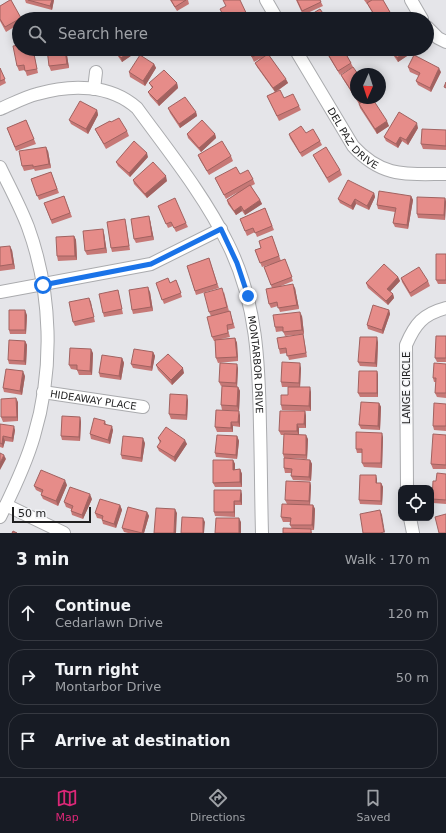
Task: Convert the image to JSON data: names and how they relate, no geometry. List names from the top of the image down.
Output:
{
  "streets": {
    "street": [
      "DEL PAZ DRIVE",
      "MONTARBOR DRIVE",
      "LANGE CIRCLE",
      "HIDEAWAY PLACE"
    ]
  },
  "scale_bar": "50 m",
  "north": "bottom",
  "page": {
    "search": "Search here",
    "scale": "50 m",
    "heading": ["3 min", "Walk · 170 m"],
    "list": [
      ["Continue", "Cedarlawn Drive", "120 m"],
      ["Turn right", "Montarbor Drive", "50 m"],
      "Arrive at destination"
    ],
    "nav": ["Map", "Directions", "Saved"]
  }
}
